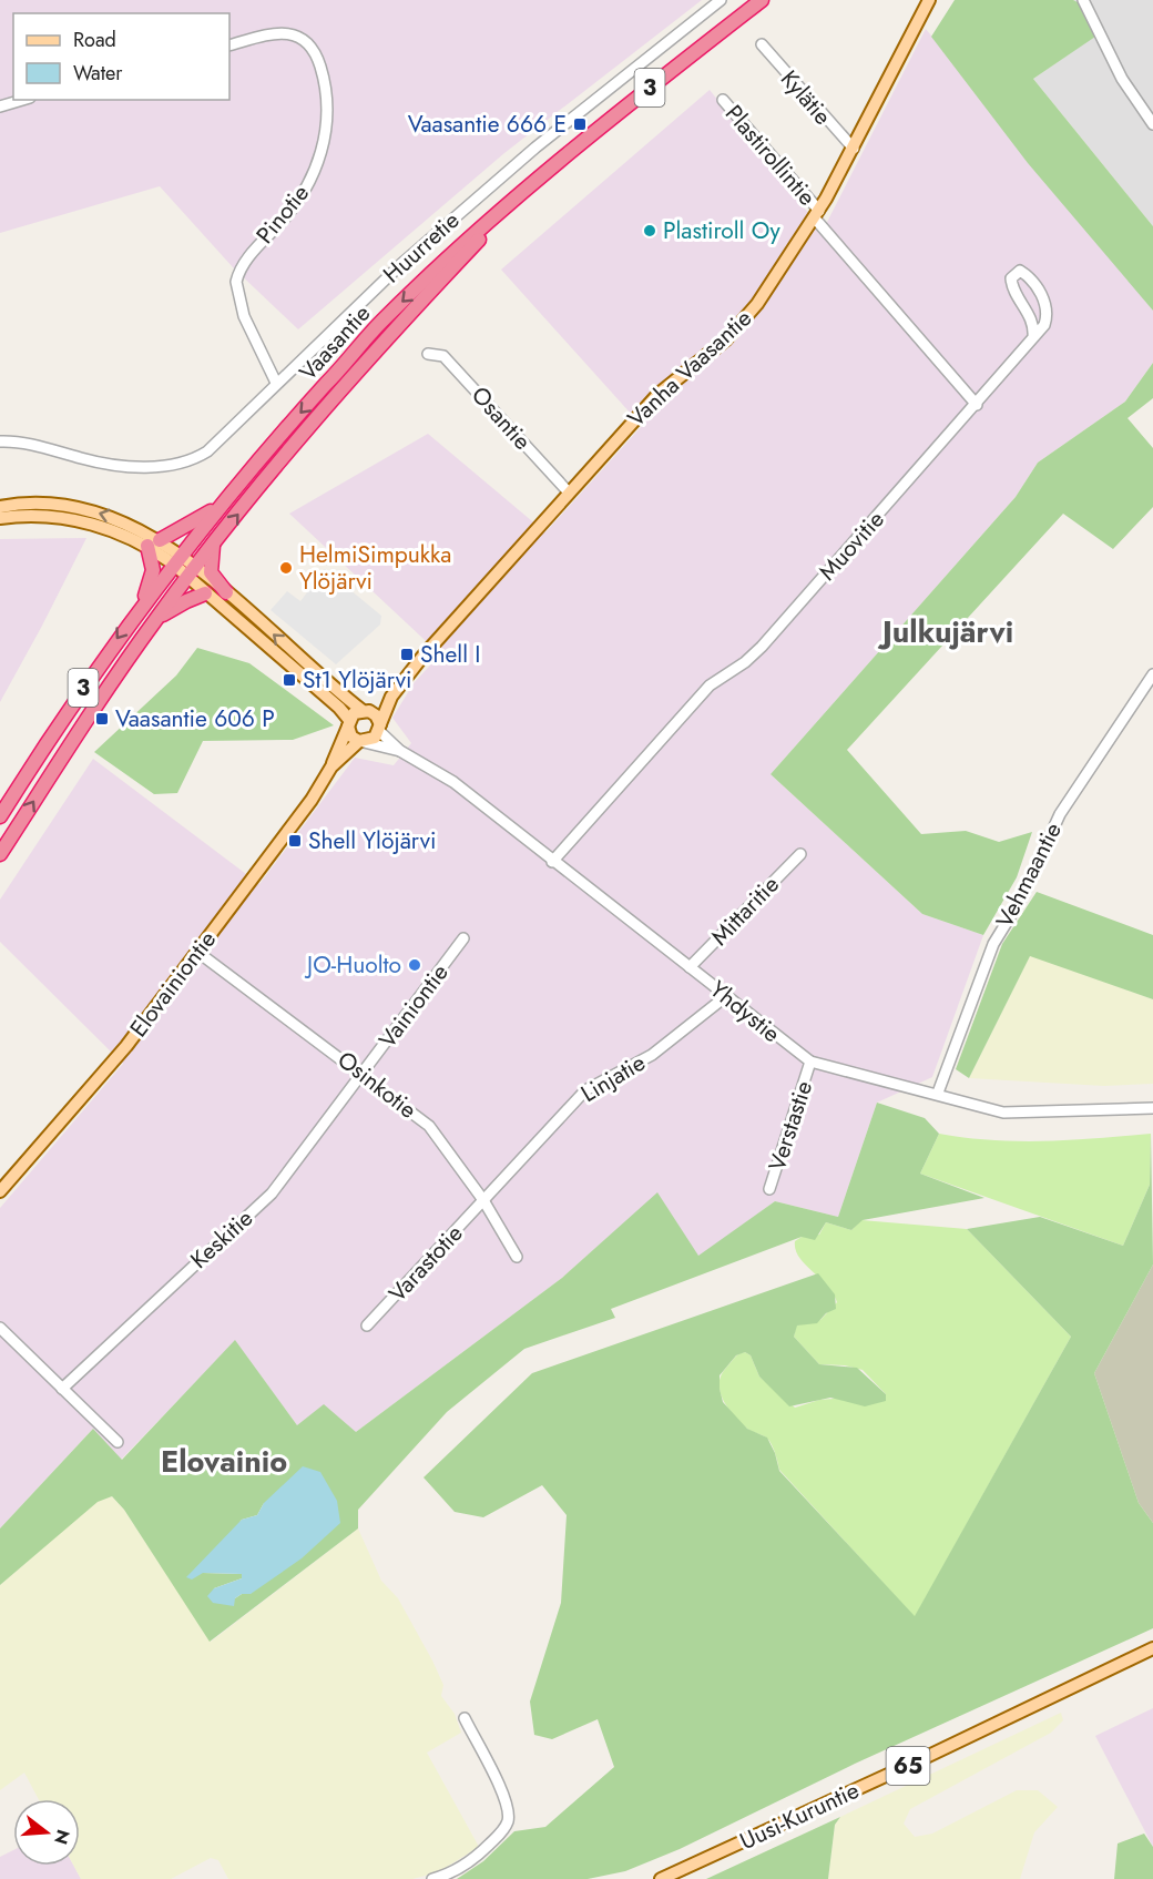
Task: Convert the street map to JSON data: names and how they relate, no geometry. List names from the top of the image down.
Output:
{
  "streets": {
    "highway": ["3", "Vaasantie"],
    "main road": [
      "Vanha Vaasantie",
      "Elovainiontie",
      "65",
      "Uusi-Kuruntie"
    ],
    "street": [
      "Kylätie",
      "Plastirollintie",
      "Pinotie",
      "Huurretie",
      "Osantie",
      "Muovitie",
      "Vehmaantie",
      "Mittaritie",
      "Vainiontie",
      "Yhdystie",
      "Linjatie",
      "Osinkotie",
      "Verstastie",
      "Keskitie",
      "Varastotie"
    ]
  },
  "crossings": [
    ["Kylätie", "Vanha Vaasantie"],
    ["Plastirollintie", "Vanha Vaasantie"],
    ["Pinotie", "Huurretie"],
    ["Vanha Vaasantie", "Osantie"],
    ["Vanha Vaasantie", "Elovainiontie"],
    ["Vanha Vaasantie", "Yhdystie"],
    ["Muovitie", "Yhdystie"],
    ["Vehmaantie", "Yhdystie"],
    ["Mittaritie", "Yhdystie"],
    ["Elovainiontie", "Yhdystie"],
    ["Elovainiontie", "Osinkotie"],
    ["Vainiontie", "Osinkotie"],
    ["Vainiontie", "Keskitie"],
    ["Yhdystie", "Linjatie"],
    ["Yhdystie", "Verstastie"],
    ["Linjatie", "Osinkotie"],
    ["Linjatie", "Varastotie"],
    ["Osinkotie", "Keskitie"],
    ["Osinkotie", "Varastotie"]
  ],
  "districts": ["Julkujärvi", "Elovainio"],
  "places": {
    "transit": [
      "Vaasantie 666 E",
      "Shell I",
      "St1 Ylöjärvi",
      "Vaasantie 606 P",
      "Shell Ylöjärvi"
    ],
    "other": ["Plastiroll Oy", "HelmiSimpukka Ylöjärvi", "JO-Huolto"]
  },
  "legend": ["Road", "Water"],
  "north": "right"
}
